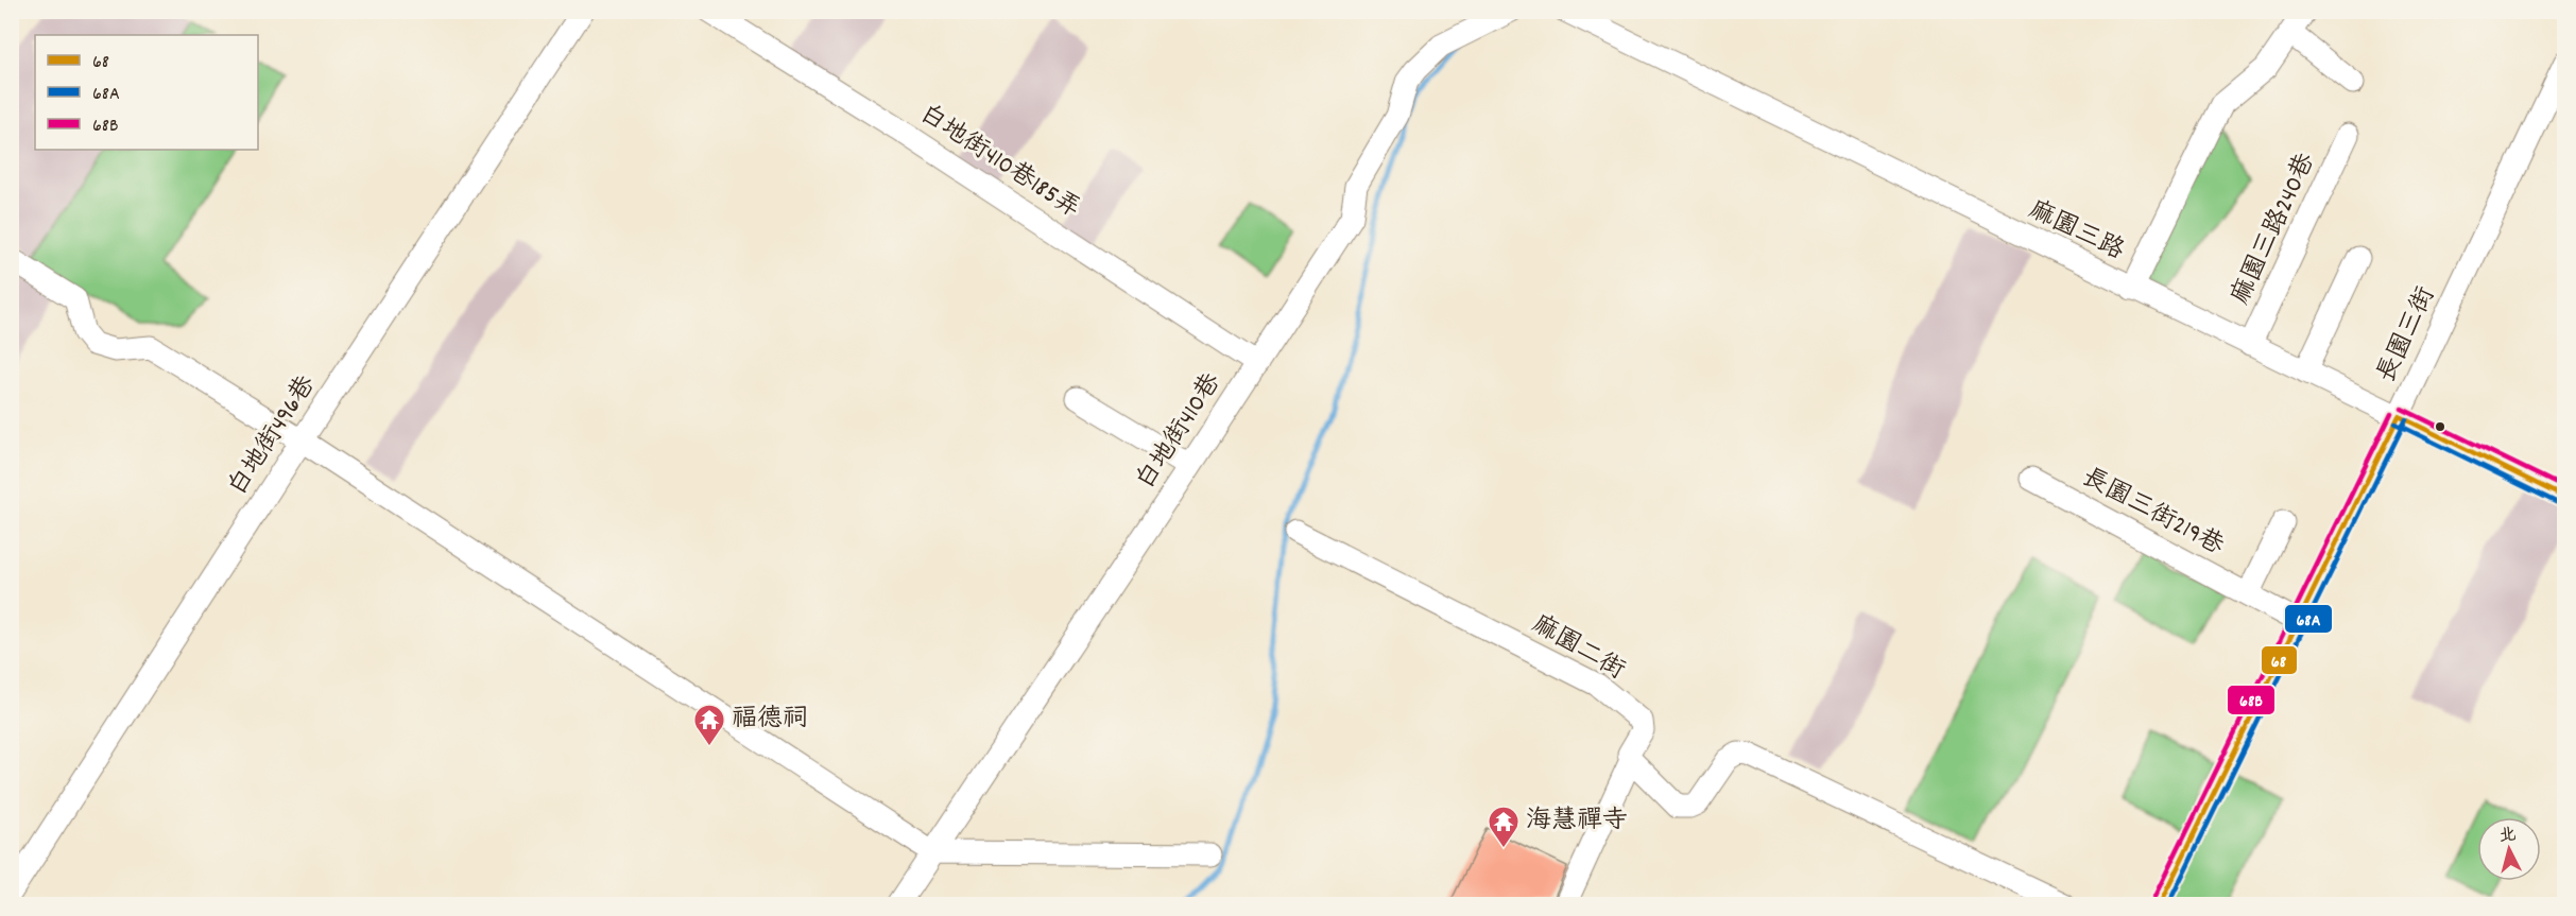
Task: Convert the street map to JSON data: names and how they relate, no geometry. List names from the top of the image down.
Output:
{
  "streets": {
    "street": [
      "白地街410巷185弄",
      "麻園三路240巷",
      "麻園三路",
      "長園三街",
      "白地街410巷",
      "白地街496巷",
      "長園三街219巷",
      "麻園二街"
    ]
  },
  "crossings": [
    ["白地街410巷185弄", "白地街410巷"],
    ["麻園三路240巷", "麻園三路"],
    ["麻園三路", "長園三街"],
    ["長園三街", "長園三街219巷"]
  ],
  "places": {
    "temple": ["福德祠", "海慧禪寺"]
  },
  "lines": ["transit line 68B", "transit line 68", "transit line 68A"],
  "legend": ["68", "68A", "68B"],
  "north": "top"
}
